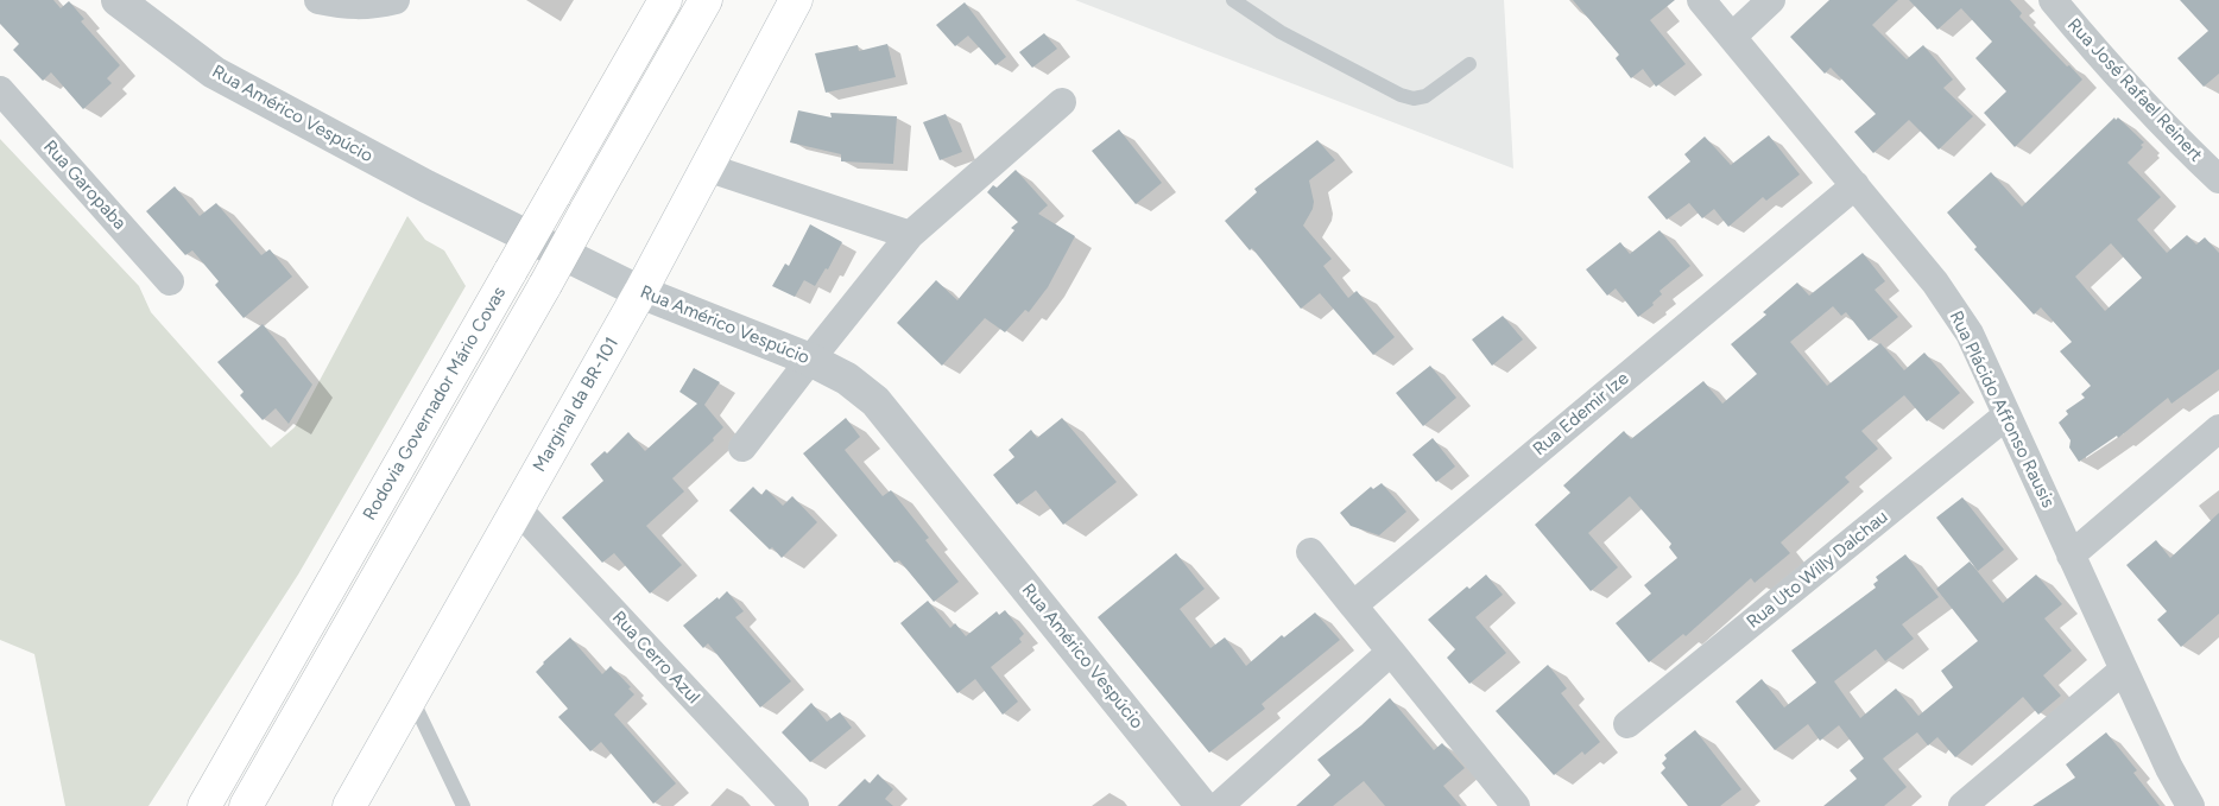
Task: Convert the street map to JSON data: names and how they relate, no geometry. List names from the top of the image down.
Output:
{
  "streets": {
    "main road": ["Rodovia Governador Mário Covas", "Marginal da BR-101"],
    "street": [
      "Rua José Rafael Reinert",
      "Rua Américo Vespúcio",
      "Rua Garopaba",
      "Rua Plácido Affonso Rausis",
      "Rua Edemir Ize",
      "Rua Uto Willy Dalchau",
      "Rua Cerro Azul"
    ]
  },
  "crossings": [
    ["Rua Américo Vespúcio", "Marginal da BR-101"],
    ["Marginal da BR-101", "Rua Cerro Azul"],
    ["Rua Plácido Affonso Rausis", "Rua Edemir Ize"],
    ["Rua Plácido Affonso Rausis", "Rua Uto Willy Dalchau"]
  ]
}
